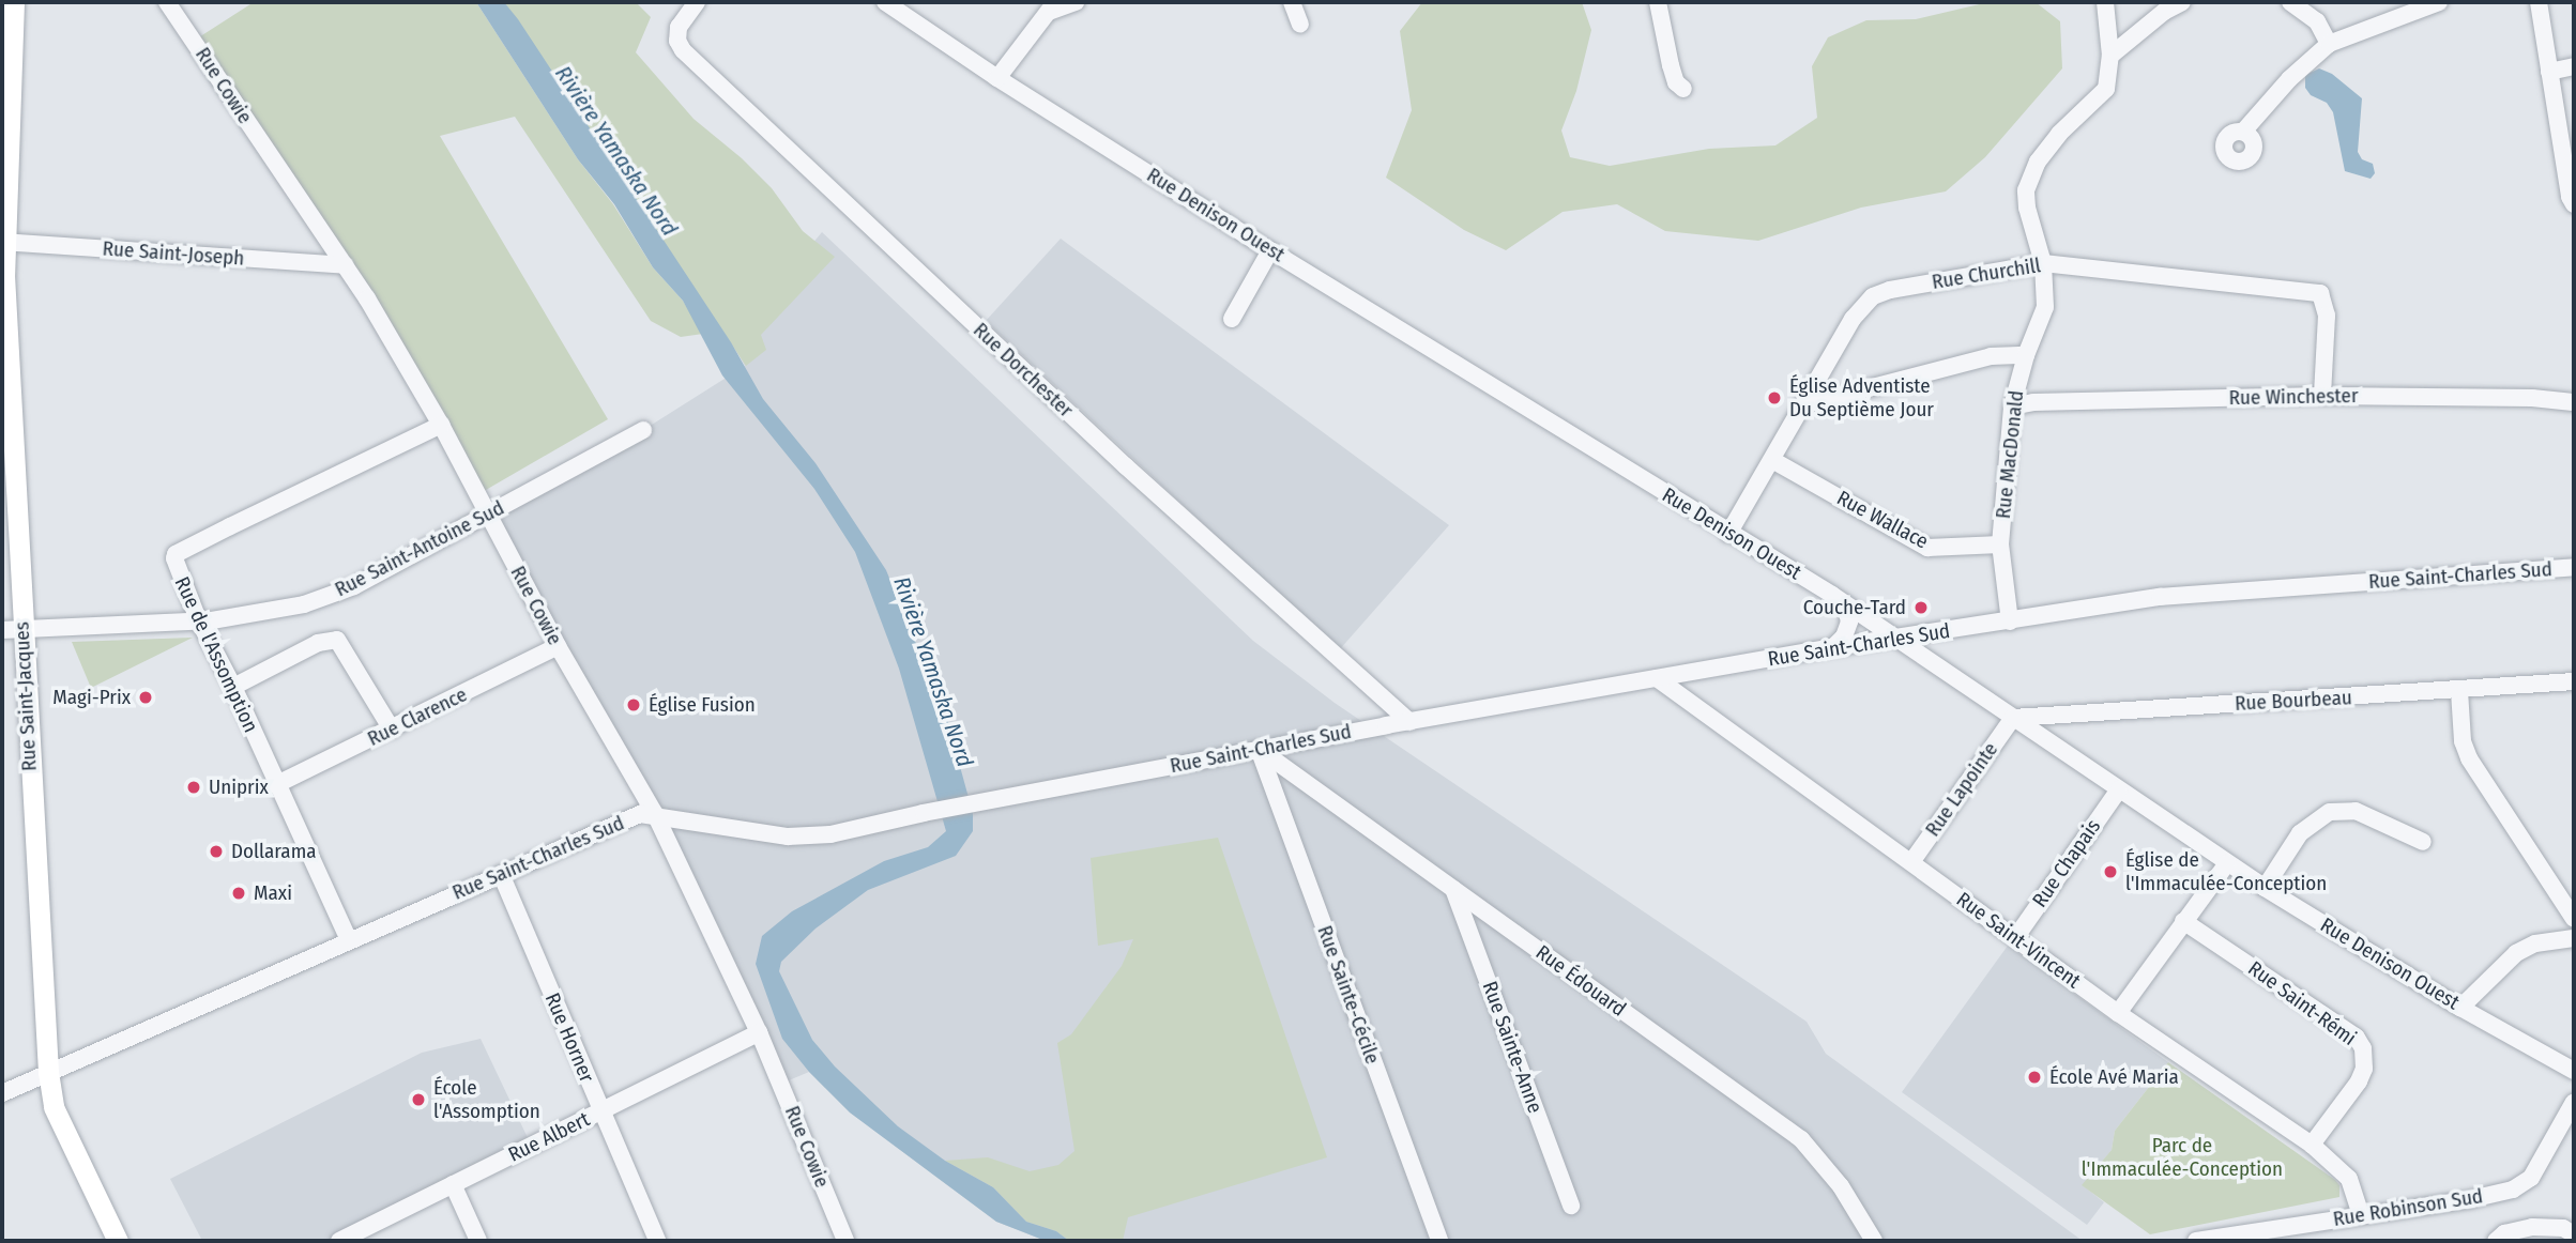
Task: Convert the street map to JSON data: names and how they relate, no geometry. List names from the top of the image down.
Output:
{
  "streets": {
    "main road": ["Rue Saint-Jacques"],
    "street": [
      "Rue Cowie",
      "Rue Denison Ouest",
      "Rue Saint-Joseph",
      "Rue Churchill",
      "Rue Dorchester",
      "Rue Winchester",
      "Rue MacDonald",
      "Rue Wallace",
      "Rue Saint-Antoine Sud",
      "Rue Saint-Charles Sud",
      "Rue de l'Assomption",
      "Rue Bourbeau",
      "Rue Clarence",
      "Rue Lapointe",
      "Rue Chapais",
      "Rue Saint-Vincent",
      "Rue Édouard",
      "Rue Sainte-Cécile",
      "Rue Saint-Rémi",
      "Rue Horner",
      "Rue Sainte-Anne",
      "Rue Albert",
      "Rue Robinson Sud"
    ]
  },
  "crossings": [
    ["Rue Cowie", "Rue Saint-Joseph"],
    ["Rue Cowie", "Rue Saint-Antoine Sud"],
    ["Rue Cowie", "Rue Saint-Charles Sud"],
    ["Rue Cowie", "Rue de l'Assomption"],
    ["Rue Cowie", "Rue Clarence"],
    ["Rue Cowie", "Rue Albert"],
    ["Rue Denison Ouest", "Rue Churchill"],
    ["Rue Denison Ouest", "Rue Saint-Charles Sud"],
    ["Rue Denison Ouest", "Rue Bourbeau"],
    ["Rue Denison Ouest", "Rue Lapointe"],
    ["Rue Denison Ouest", "Rue Chapais"],
    ["Rue Saint-Joseph", "Rue Saint-Jacques"],
    ["Rue Churchill", "Rue Winchester"],
    ["Rue Churchill", "Rue MacDonald"],
    ["Rue Churchill", "Rue Wallace"],
    ["Rue Dorchester", "Rue Saint-Charles Sud"],
    ["Rue Winchester", "Rue MacDonald"],
    ["Rue MacDonald", "Rue Wallace"],
    ["Rue MacDonald", "Rue Saint-Charles Sud"],
    ["Rue Saint-Antoine Sud", "Rue de l'Assomption"],
    ["Rue Saint-Antoine Sud", "Rue Saint-Jacques"],
    ["Rue Saint-Charles Sud", "Rue de l'Assomption"],
    ["Rue Saint-Charles Sud", "Rue Saint-Jacques"],
    ["Rue Saint-Charles Sud", "Rue Saint-Vincent"],
    ["Rue Saint-Charles Sud", "Rue Édouard"],
    ["Rue Saint-Charles Sud", "Rue Sainte-Cécile"],
    ["Rue Saint-Charles Sud", "Rue Horner"],
    ["Rue de l'Assomption", "Rue Clarence"],
    ["Rue Bourbeau", "Rue Lapointe"],
    ["Rue Lapointe", "Rue Saint-Vincent"],
    ["Rue Chapais", "Rue Saint-Vincent"],
    ["Rue Saint-Vincent", "Rue Saint-Rémi"],
    ["Rue Saint-Vincent", "Rue Robinson Sud"],
    ["Rue Édouard", "Rue Sainte-Cécile"],
    ["Rue Édouard", "Rue Sainte-Anne"],
    ["Rue Horner", "Rue Albert"]
  ],
  "water": ["Rivière Yamaska Nord"],
  "parks": ["Parc de l'Immaculée-Conception"],
  "places": [
    "Église Adventiste Du Septième Jour",
    "Couche-Tard",
    "Magi-Prix",
    "Église Fusion",
    "Uniprix",
    "Dollarama",
    "Église de l'Immaculée-Conception",
    "Maxi",
    "École Avé Maria",
    "École l'Assomption"
  ]
}
